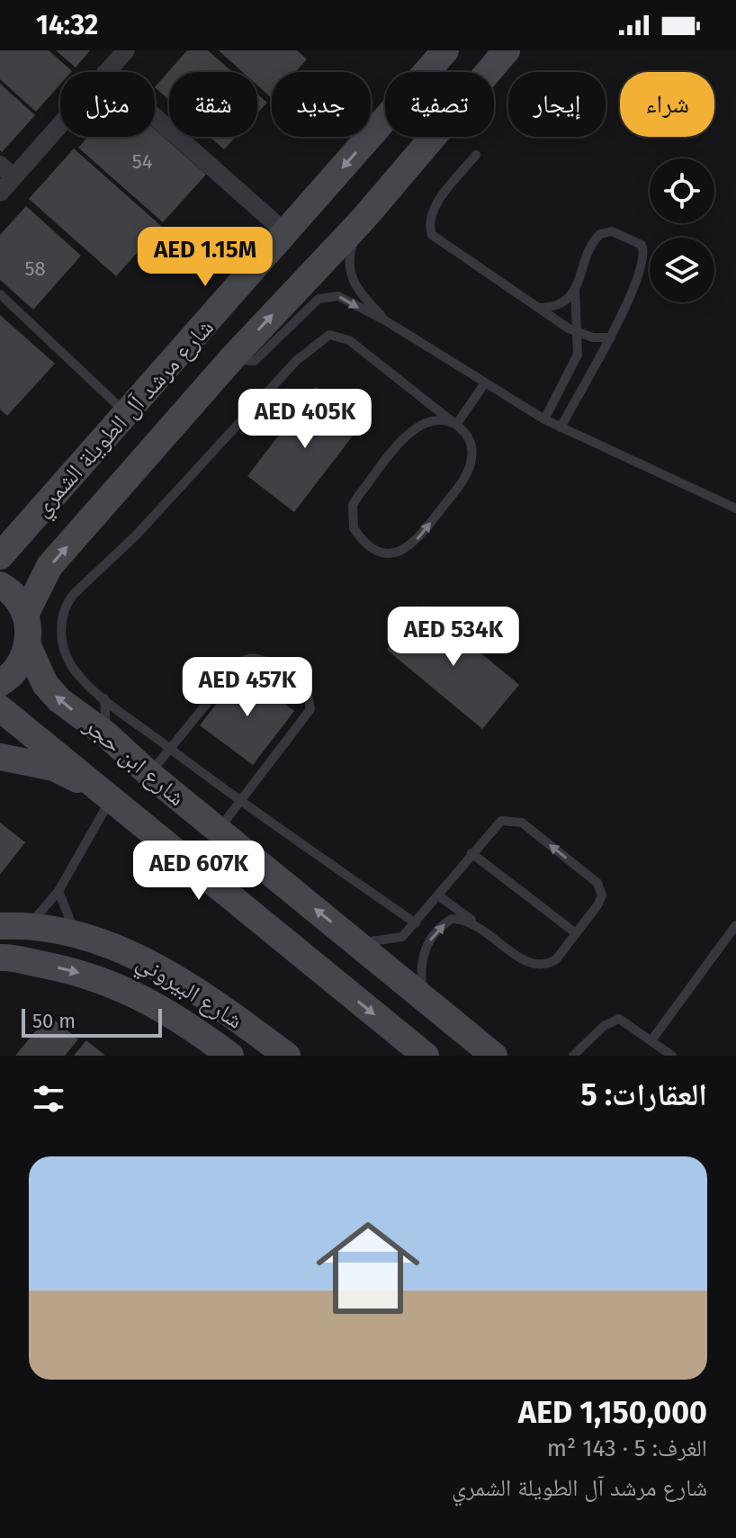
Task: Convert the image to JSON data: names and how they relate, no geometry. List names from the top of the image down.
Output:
{
  "streets": {
    "main road": ["شارع مرشد آل الطويلة الشمري", "شارع ابن حجر", "شارع البيروني"]
  },
  "crossings": [
    ["شارع مرشد آل الطويلة الشمري", "شارع ابن حجر"]
  ],
  "house_numbers": ["54", "58"],
  "scale_bar": "50 m",
  "page": {
    "status": "14:32",
    "chip": [
      "شراء",
      "إيجار",
      "تصفية",
      "جديد",
      "شقة",
      "منزل"
    ],
    "price": [
      "AED 1.15M",
      "AED 405K",
      "AED 534K",
      "AED 457K",
      "AED 607K"
    ],
    "scale": "50 m",
    "heading": "العقارات: 5",
    "list": [
      {
        "name": "AED 1,150,000",
        "note": "الغرف: 5 · 143 m² · شارع مرشد آل الطويلة الشمري"
      }
    ]
  }
}
